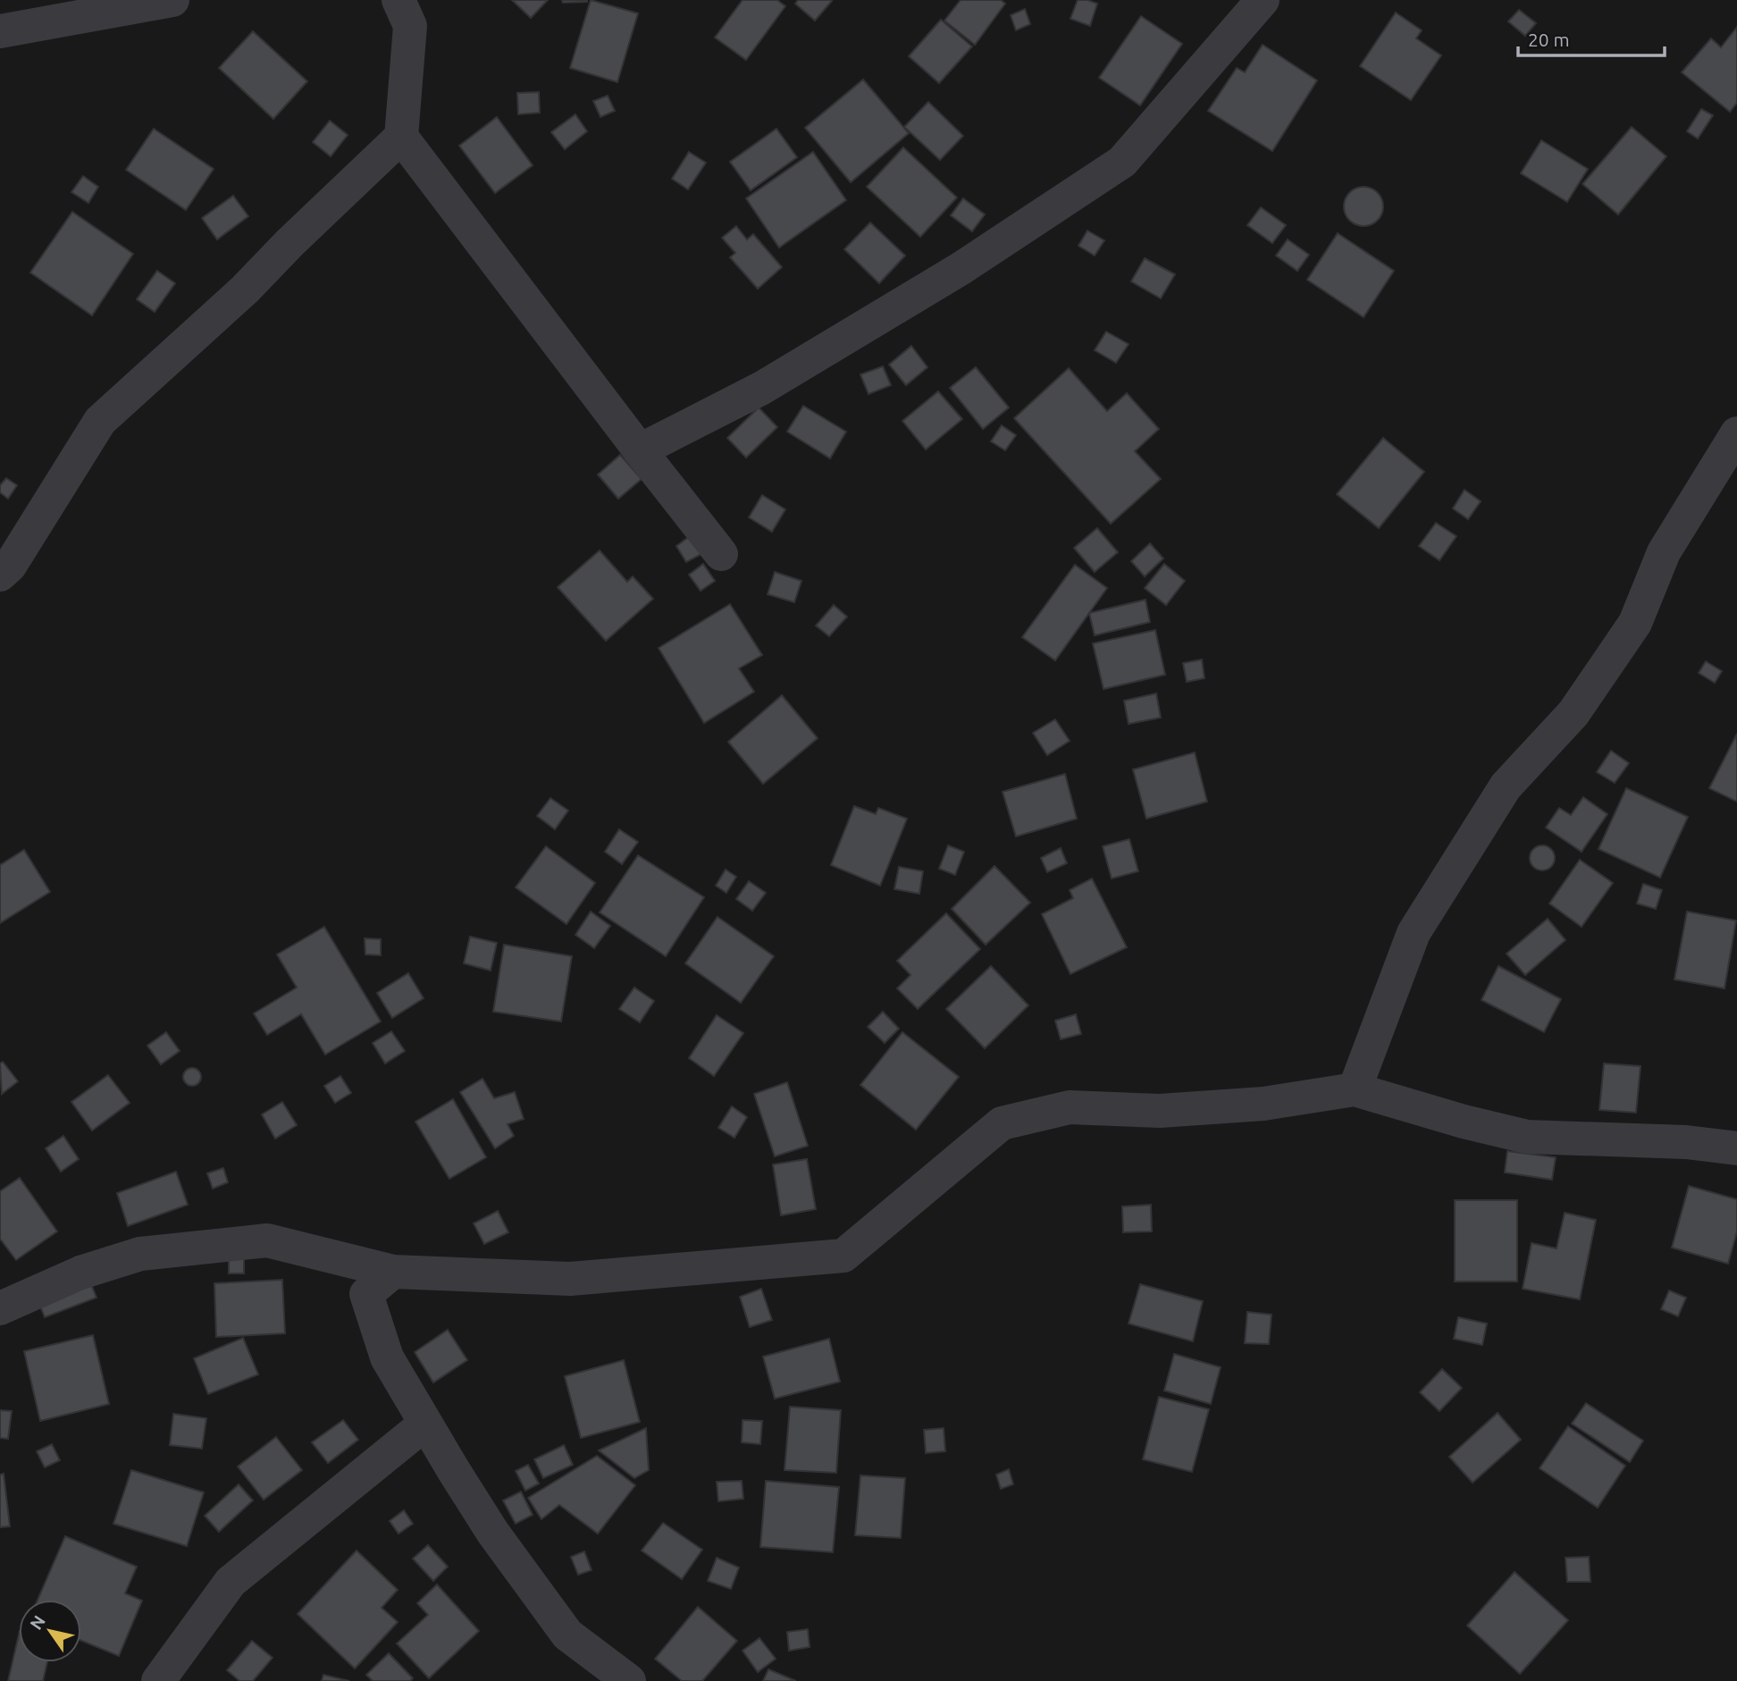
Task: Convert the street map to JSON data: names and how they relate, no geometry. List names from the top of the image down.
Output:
{
  "scale_bar": "20 m",
  "north": "top left"
}
